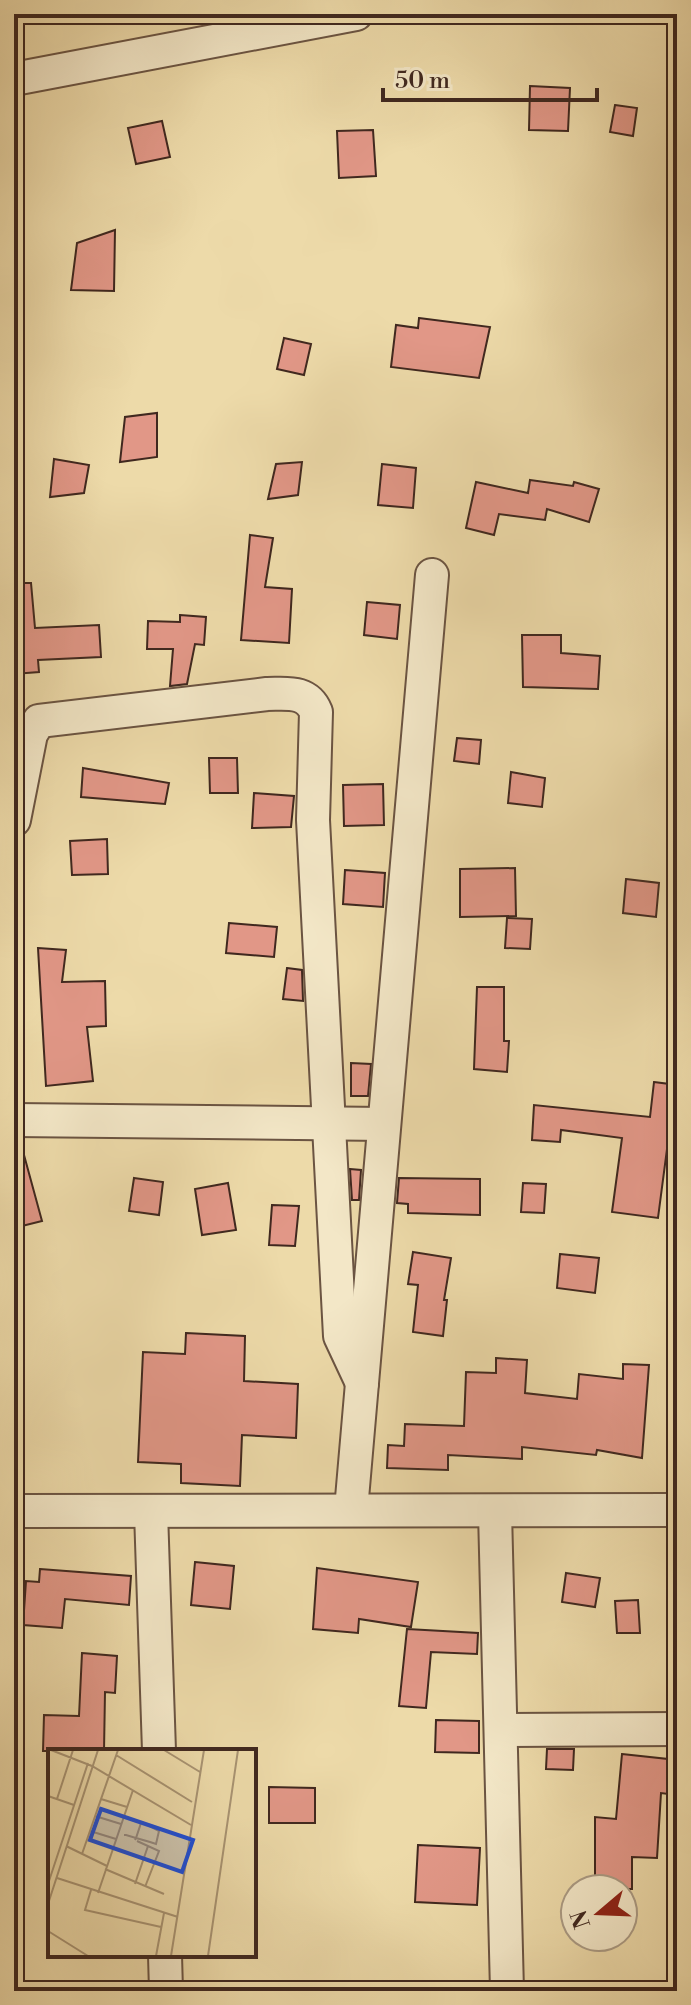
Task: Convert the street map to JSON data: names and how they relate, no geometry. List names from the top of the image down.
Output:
{
  "scale_bar": "50 m",
  "north": "left"
}
